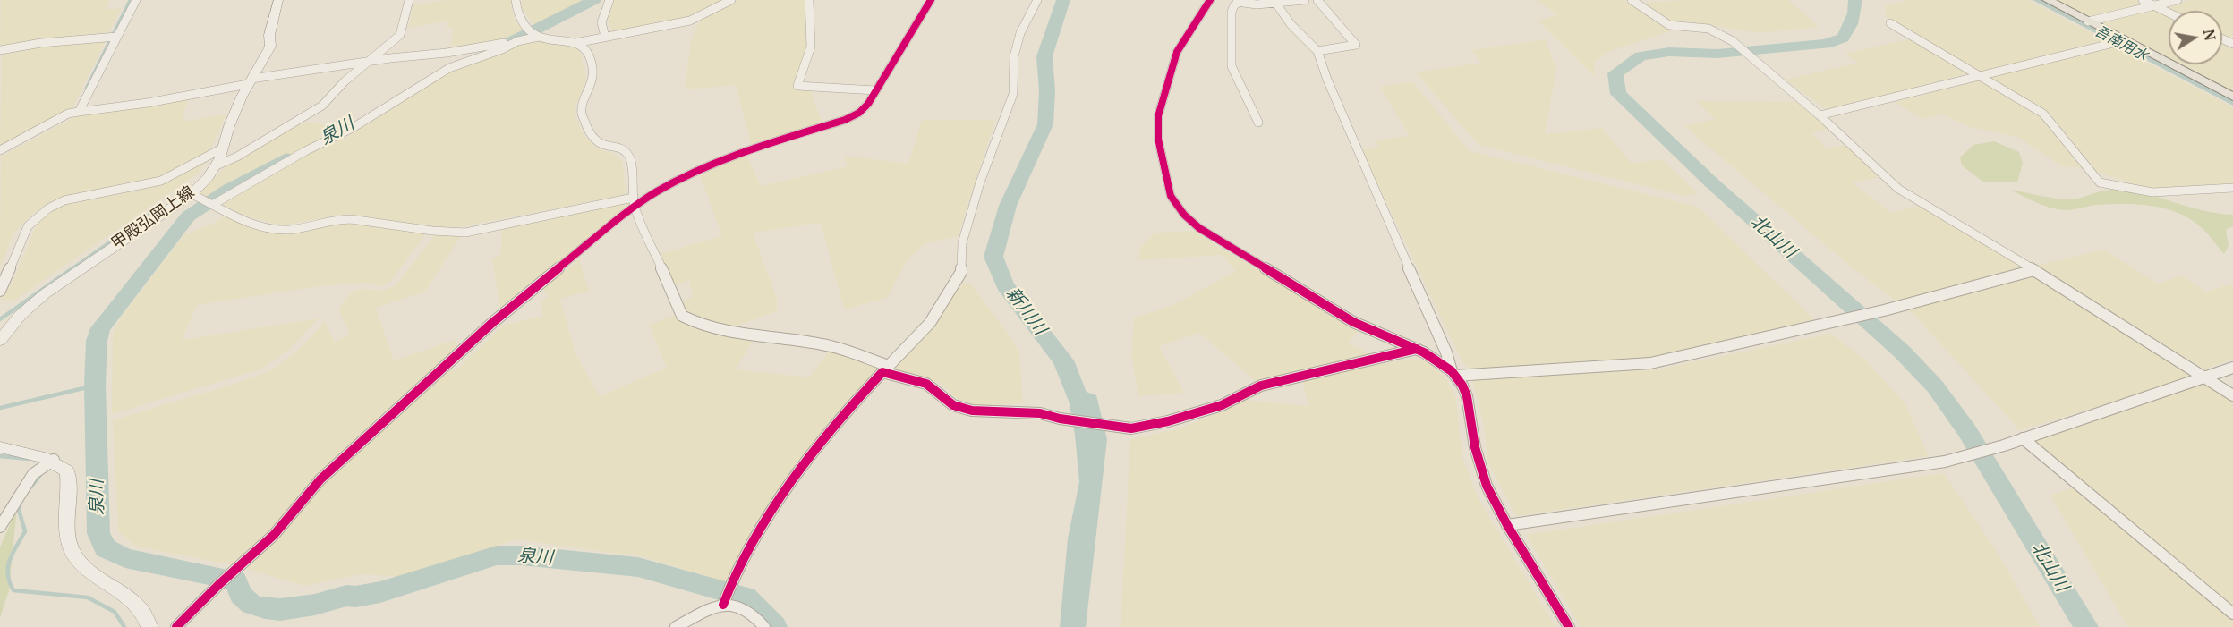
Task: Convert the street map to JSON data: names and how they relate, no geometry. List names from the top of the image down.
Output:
{
  "streets": {
    "main road": ["甲殿弘岡上線"]
  },
  "water": [
    "吾南用水",
    "泉川",
    "北山川",
    "新川川"
  ],
  "north": "right"
}
